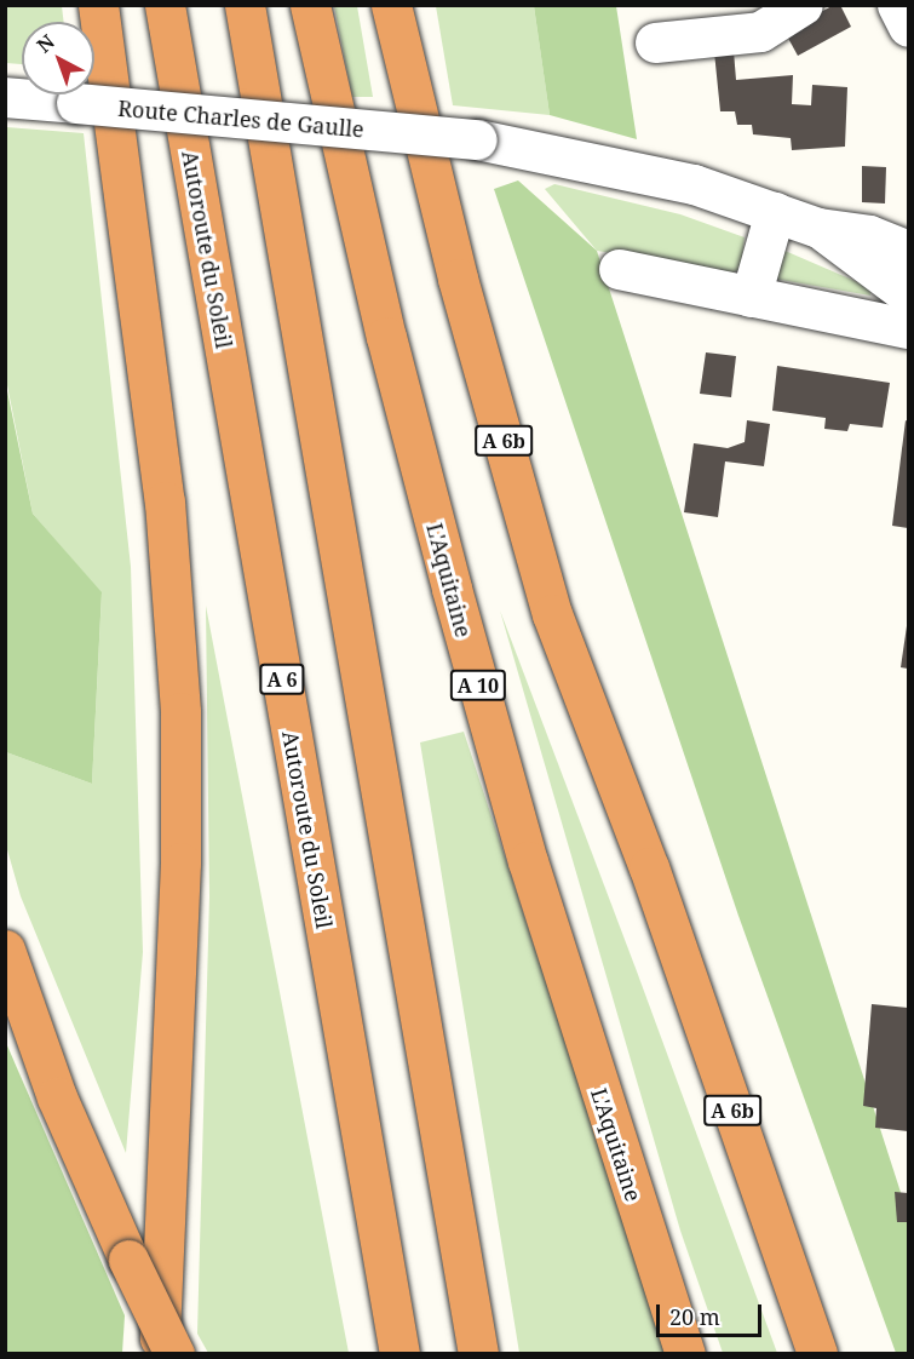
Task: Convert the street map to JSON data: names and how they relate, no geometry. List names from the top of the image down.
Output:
{
  "streets": {
    "highway": [
      "Autoroute du Soleil",
      "A 6b",
      "L'Aquitaine",
      "A 6",
      "A 10"
    ],
    "street": ["Route Charles de Gaulle"]
  },
  "scale_bar": "20 m",
  "north": "top left"
}
